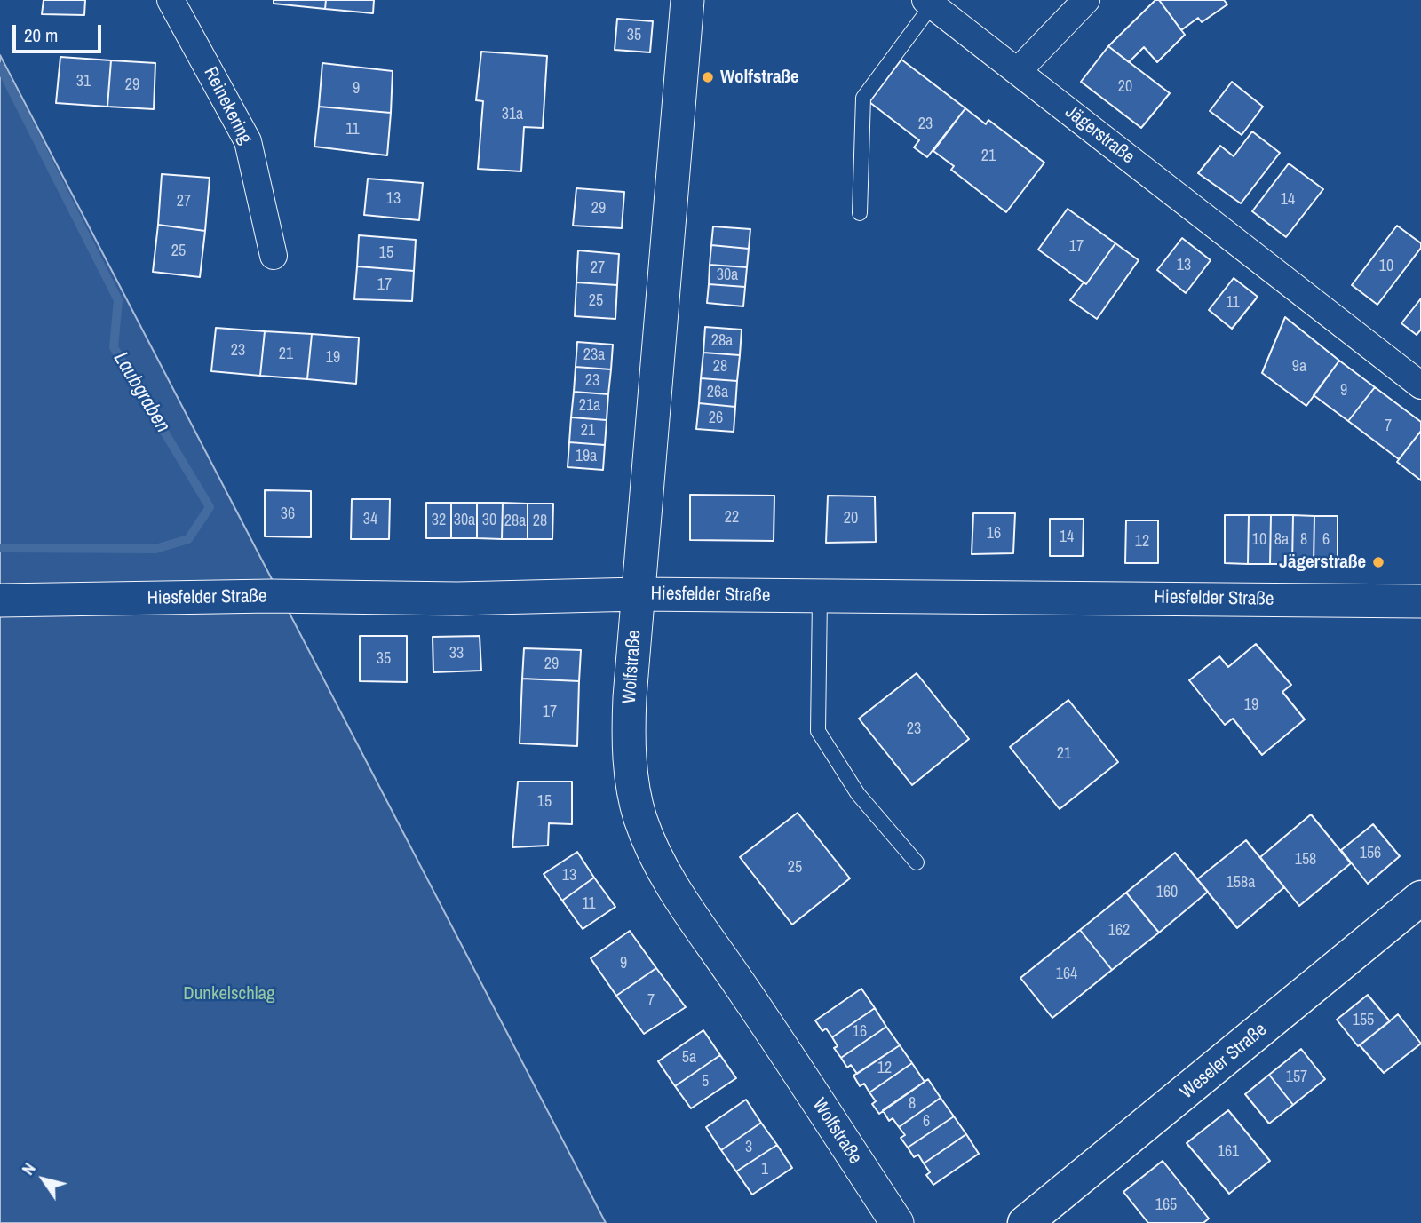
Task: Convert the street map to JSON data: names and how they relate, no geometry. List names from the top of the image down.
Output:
{
  "streets": {
    "main road": ["Weseler Straße"],
    "street": [
      "Reinekering",
      "Jägerstraße",
      "Hiesfelder Straße",
      "Wolfstraße"
    ]
  },
  "crossings": [
    ["Hiesfelder Straße", "Wolfstraße"]
  ],
  "water": ["Laubgraben"],
  "parks": ["Dunkelschlag"],
  "places": ["Wolfstraße", "Jägerstraße"],
  "house_numbers": [
    "35",
    "31",
    "29",
    "20",
    "9",
    "31a",
    "23",
    "11",
    "21",
    "13",
    "14",
    "27",
    "29",
    "17",
    "25",
    "15",
    "13",
    "10",
    "27",
    "30a",
    "17",
    "25",
    "11",
    "28a",
    "23",
    "21",
    "23a",
    "19",
    "28",
    "9a",
    "23",
    "9",
    "26a",
    "21a",
    "26",
    "7",
    "21",
    "19a",
    "36",
    "22",
    "20",
    "34",
    "32",
    "30a",
    "30",
    "28a",
    "28",
    "16",
    "14",
    "10",
    "8a",
    "8",
    "6",
    "12",
    "33",
    "35",
    "29",
    "19",
    "17",
    "23",
    "21",
    "15",
    "156",
    "158",
    "25",
    "13",
    "158a",
    "160",
    "11",
    "162",
    "9",
    "164",
    "7",
    "155",
    "16",
    "5a",
    "12",
    "157",
    "5",
    "8",
    "6",
    "3",
    "161",
    "1",
    "165"
  ],
  "scale_bar": "20 m",
  "north": "top left"
}
